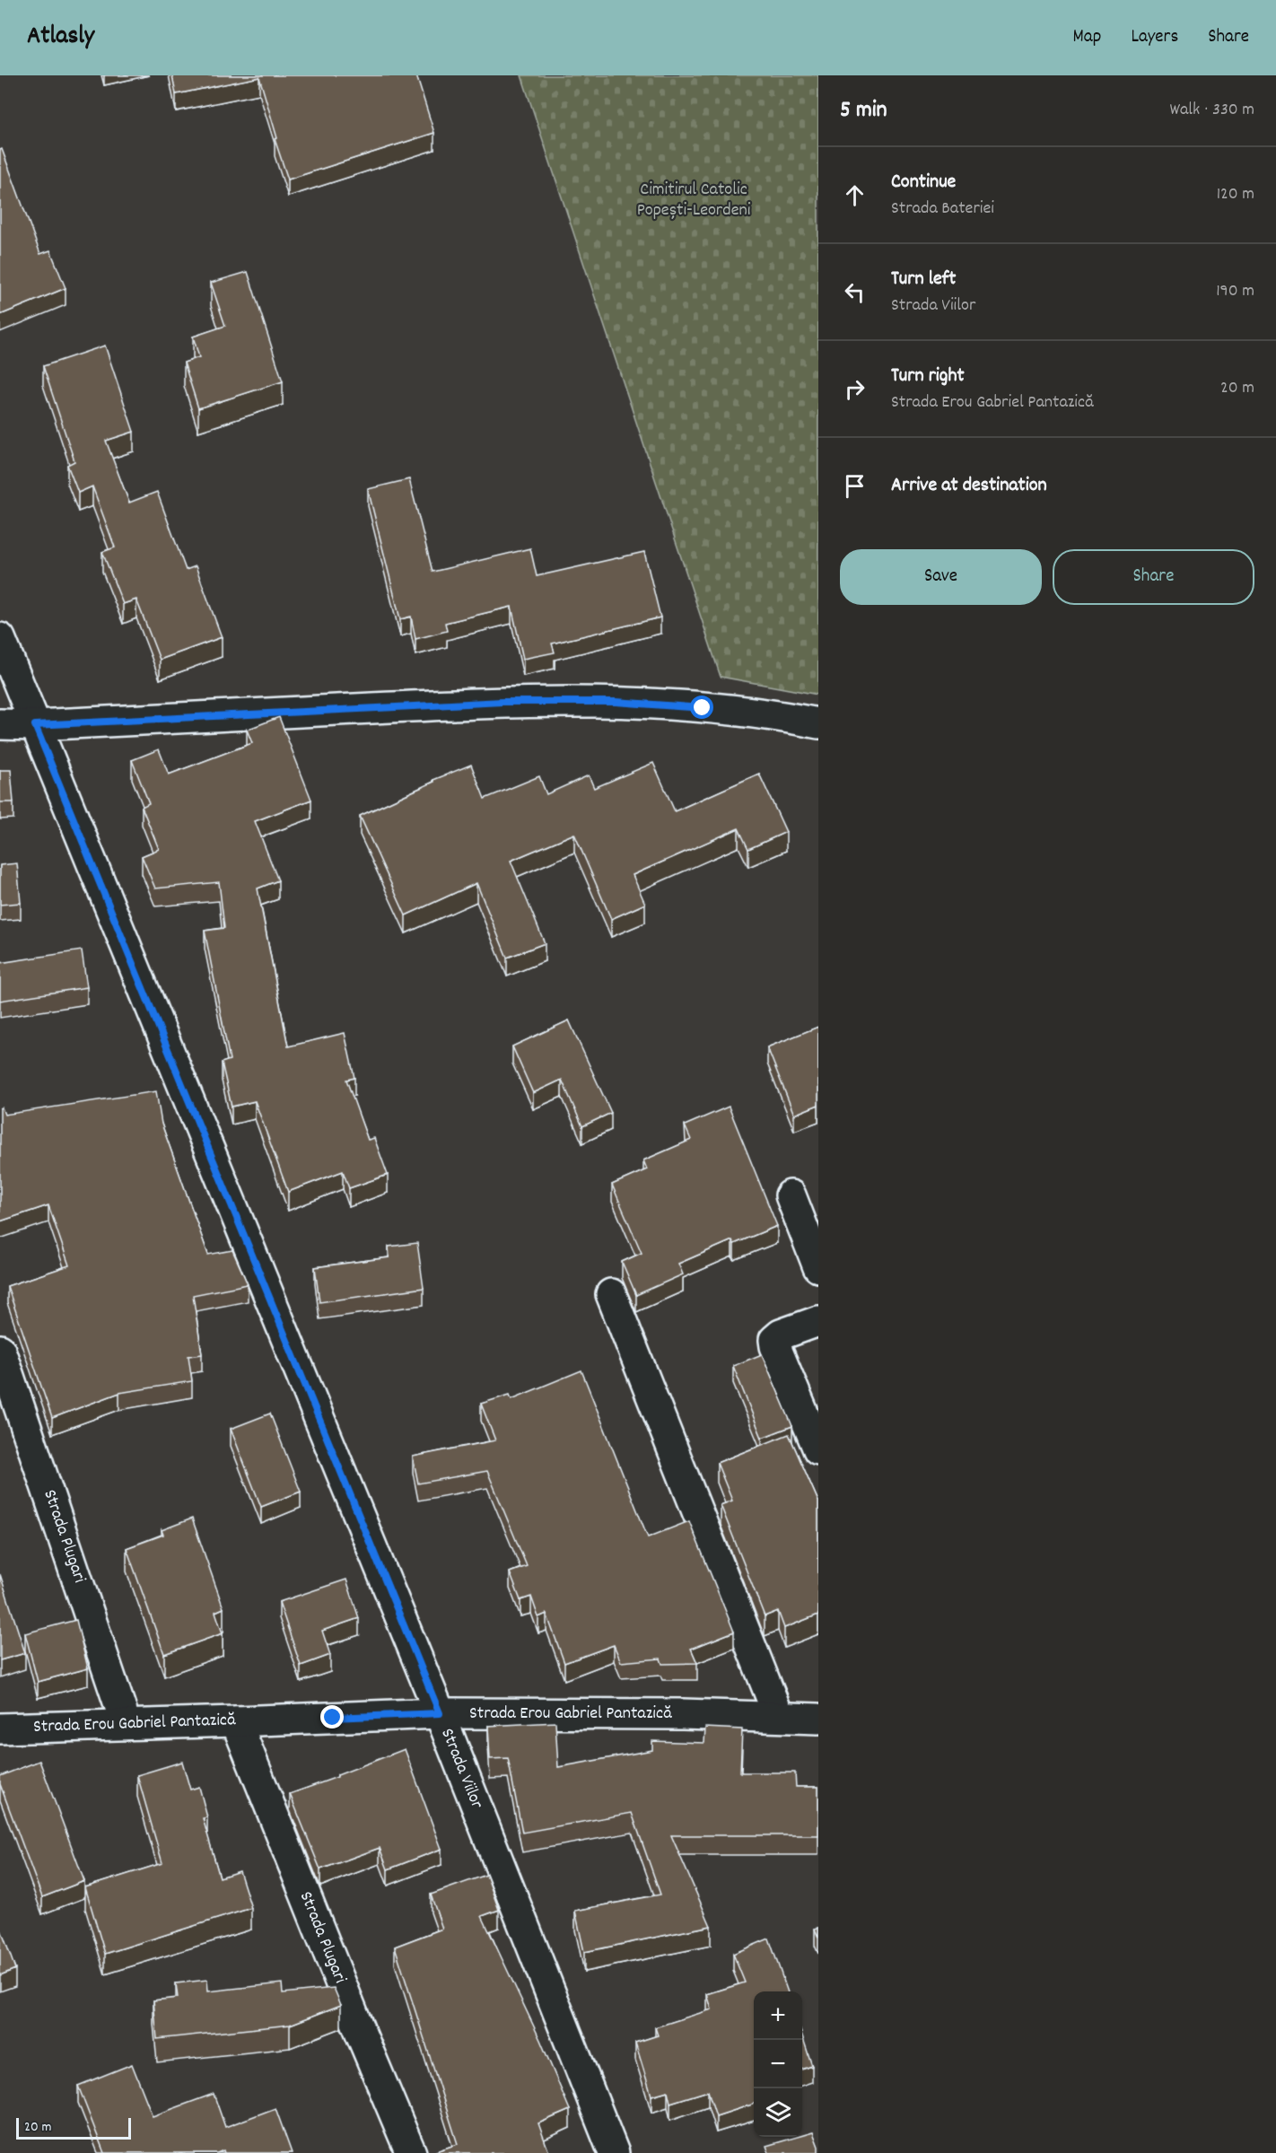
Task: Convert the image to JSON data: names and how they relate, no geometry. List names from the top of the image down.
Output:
{
  "streets": {
    "street": ["Strada Plugari", "Strada Erou Gabriel Pantazică", "Strada Viilor"]
  },
  "crossings": [
    ["Strada Plugari", "Strada Erou Gabriel Pantazică"],
    ["Strada Erou Gabriel Pantazică", "Strada Viilor"]
  ],
  "parks": ["Cimitirul Catolic Popești-Leordeni"],
  "scale_bar": "20 m",
  "page": {
    "header": "Atlasly",
    "nav": ["Map", "Layers", "Share"],
    "heading": ["5 min", "Walk · 330 m"],
    "list": [
      ["Continue", "Strada Bateriei", "120 m"],
      ["Turn left", "Strada Viilor", "190 m"],
      ["Turn right", "Strada Erou Gabriel Pantazică", "20 m"],
      "Arrive at destination"
    ],
    "buttons": ["Save", "Share"],
    "map_buttons": ["+", "−"],
    "scale": "20 m"
  }
}
